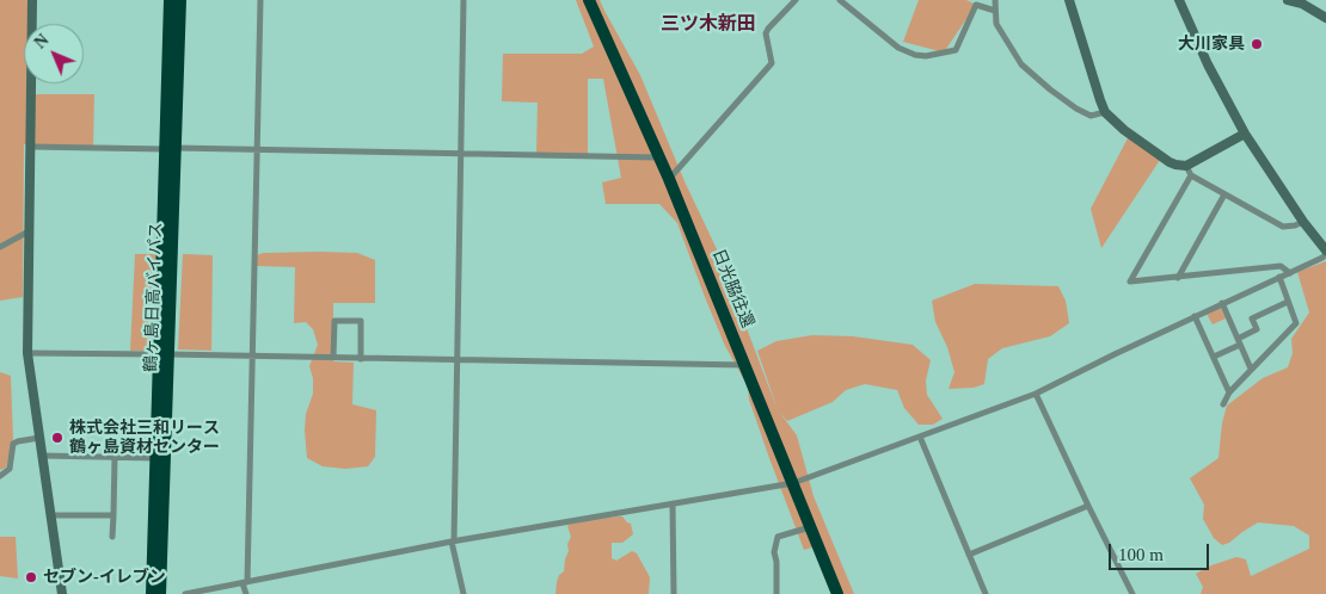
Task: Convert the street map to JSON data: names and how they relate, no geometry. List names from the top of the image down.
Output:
{
  "streets": {
    "highway": ["日光脇往還", "鶴ヶ島日高バイパス"]
  },
  "districts": ["三ツ木新田"],
  "places": ["大川家具", "株式会社三和リース 鶴ヶ島資材センター", "セブン-イレブン"],
  "scale_bar": "100 m",
  "north": "top left"
}
